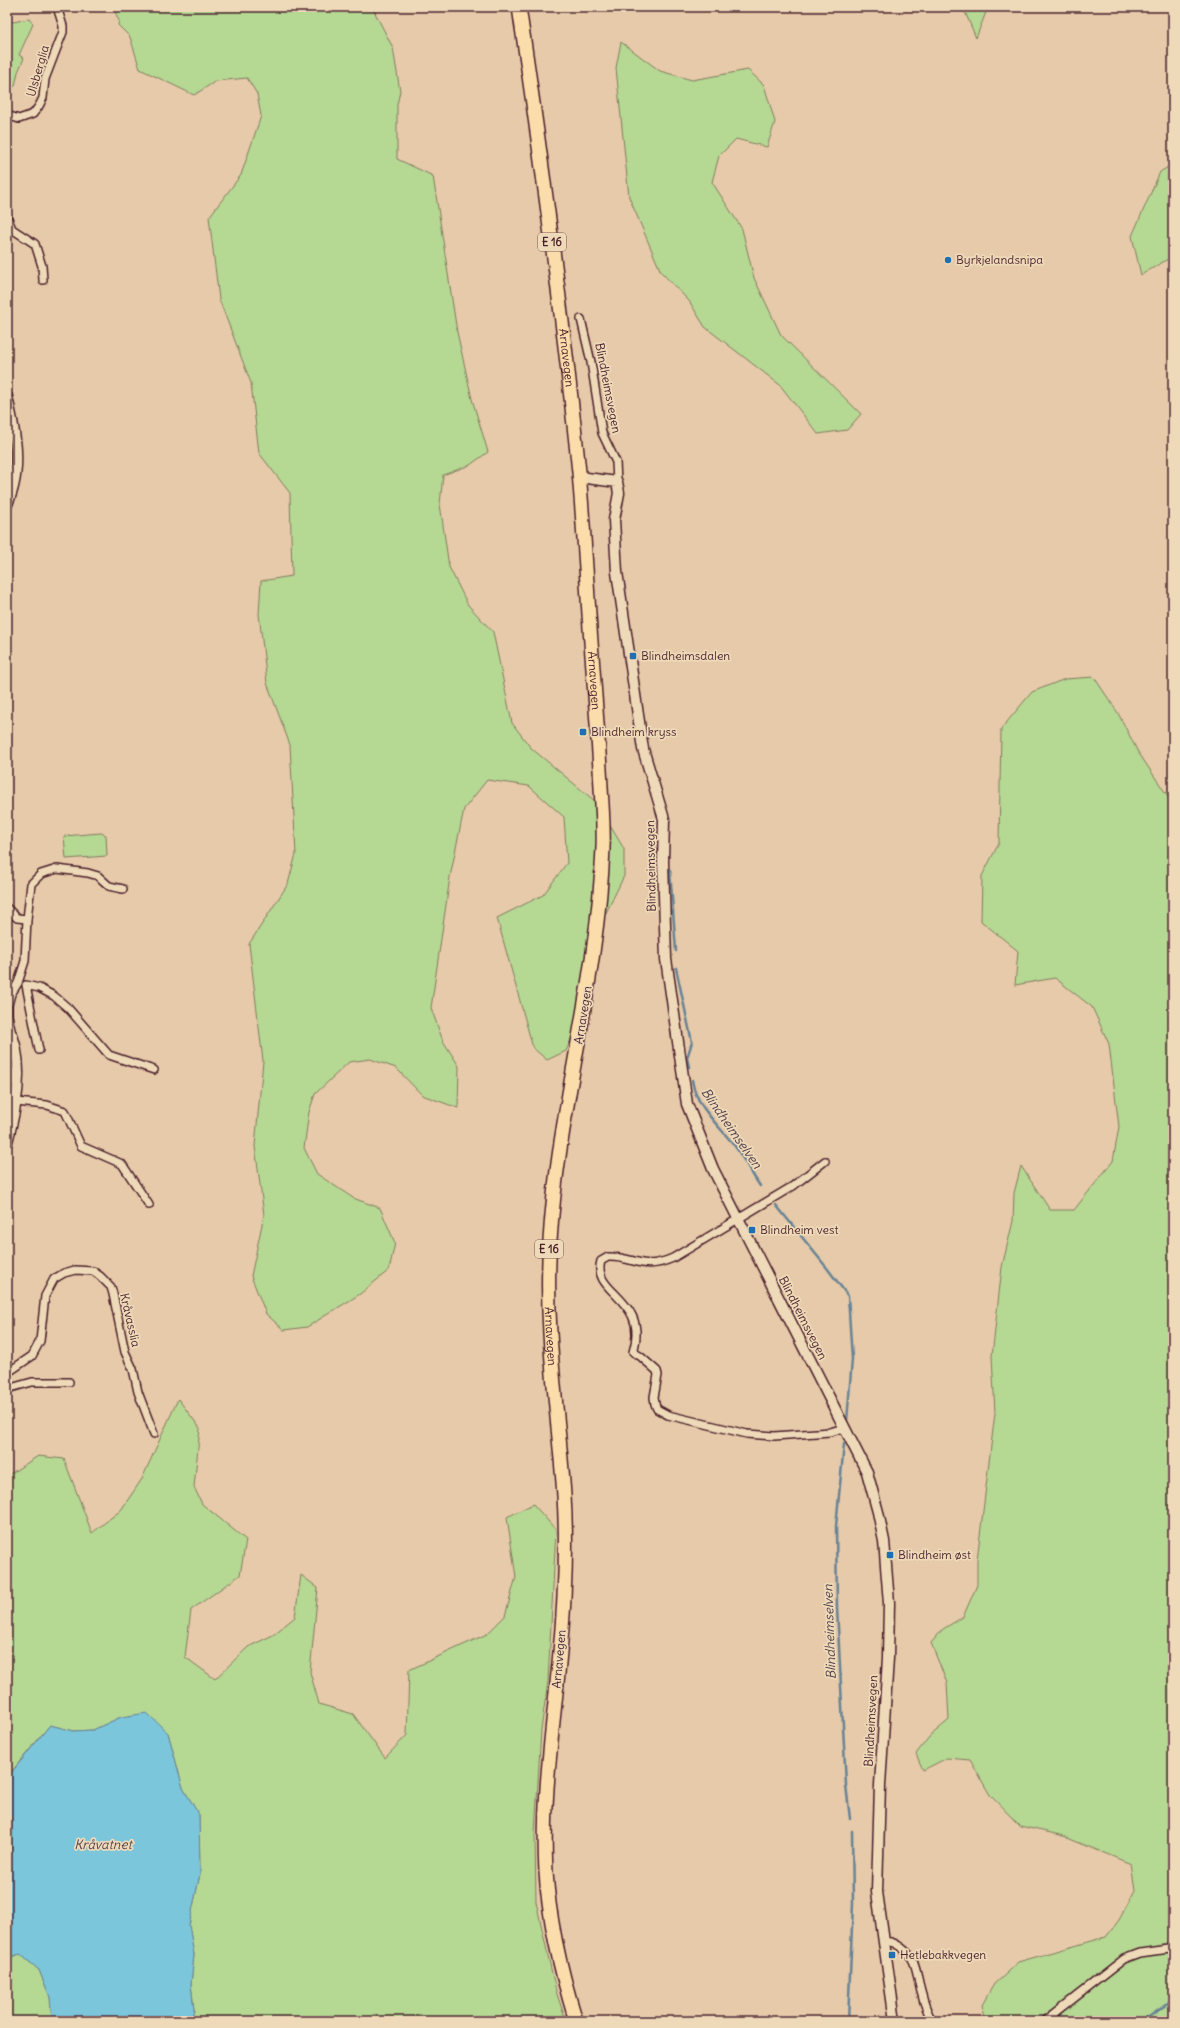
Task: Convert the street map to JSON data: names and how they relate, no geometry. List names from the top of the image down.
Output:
{
  "streets": {
    "highway": ["E 16", "Arnavegen"],
    "street": ["Ulsberglia", "Blindheimsvegen", "Kråvasslia"]
  },
  "water": ["Blindheimselven", "Kråvatnet"],
  "places": {
    "other": ["Byrkjelandsnipa"],
    "transit": [
      "Blindheimsdalen",
      "Blindheim kryss",
      "Blindheim vest",
      "Blindheim øst",
      "Hetlebakkvegen"
    ]
  }
}
